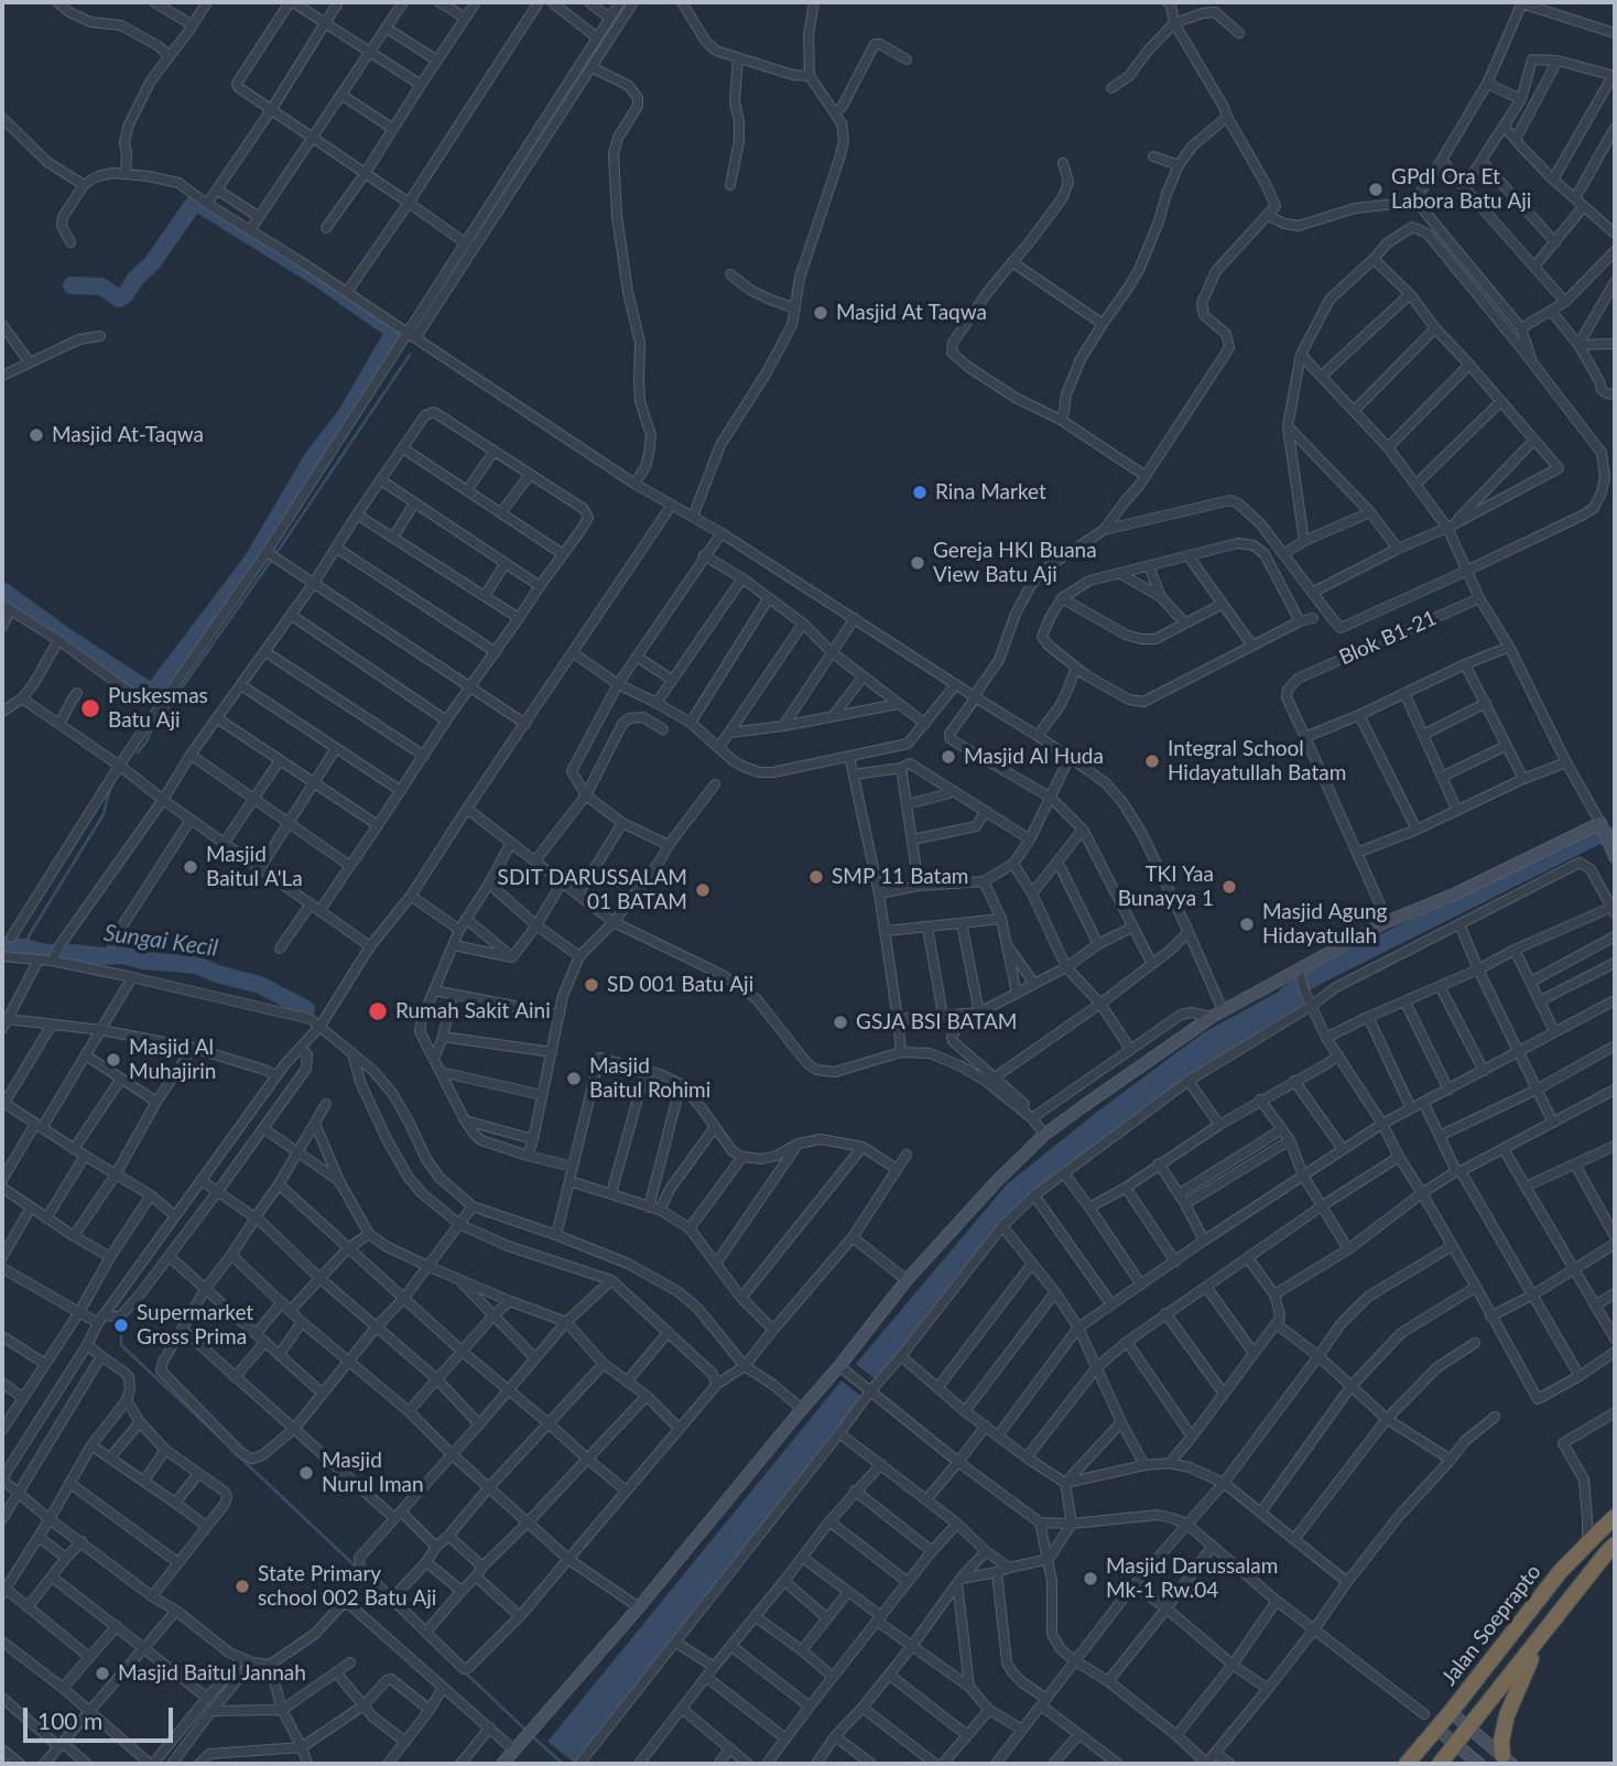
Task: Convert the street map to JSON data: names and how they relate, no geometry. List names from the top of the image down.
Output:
{
  "streets": {
    "highway": ["Jalan Soeprapto"],
    "street": ["Blok B1-21"]
  },
  "water": ["Sungai Kecil"],
  "places": [
    "GPdI Ora Et Labora Batu Aji",
    "Masjid At Taqwa",
    "Masjid At-Taqwa",
    "Rina Market",
    "Gereja HKI Buana View Batu Aji",
    "Puskesmas Batu Aji",
    "Masjid Al Huda",
    "Integral School Hidayatullah Batam",
    "Masjid Baitul A'La",
    "SMP 11 Batam",
    "TKI Yaa Bunayya 1",
    "SDIT DARUSSALAM 01 BATAM",
    "Masjid Agung Hidayatullah",
    "SD 001 Batu Aji",
    "Rumah Sakit Aini",
    "GSJA BSI BATAM",
    "Masjid Al Muhajirin",
    "Masjid Baitul Rohimi",
    "Supermarket Gross Prima",
    "Masjid Nurul Iman",
    "Masjid Darussalam Mk-1 Rw.04",
    "State Primary school 002 Batu Aji",
    "Masjid Baitul Jannah"
  ],
  "scale_bar": "100 m"
}
